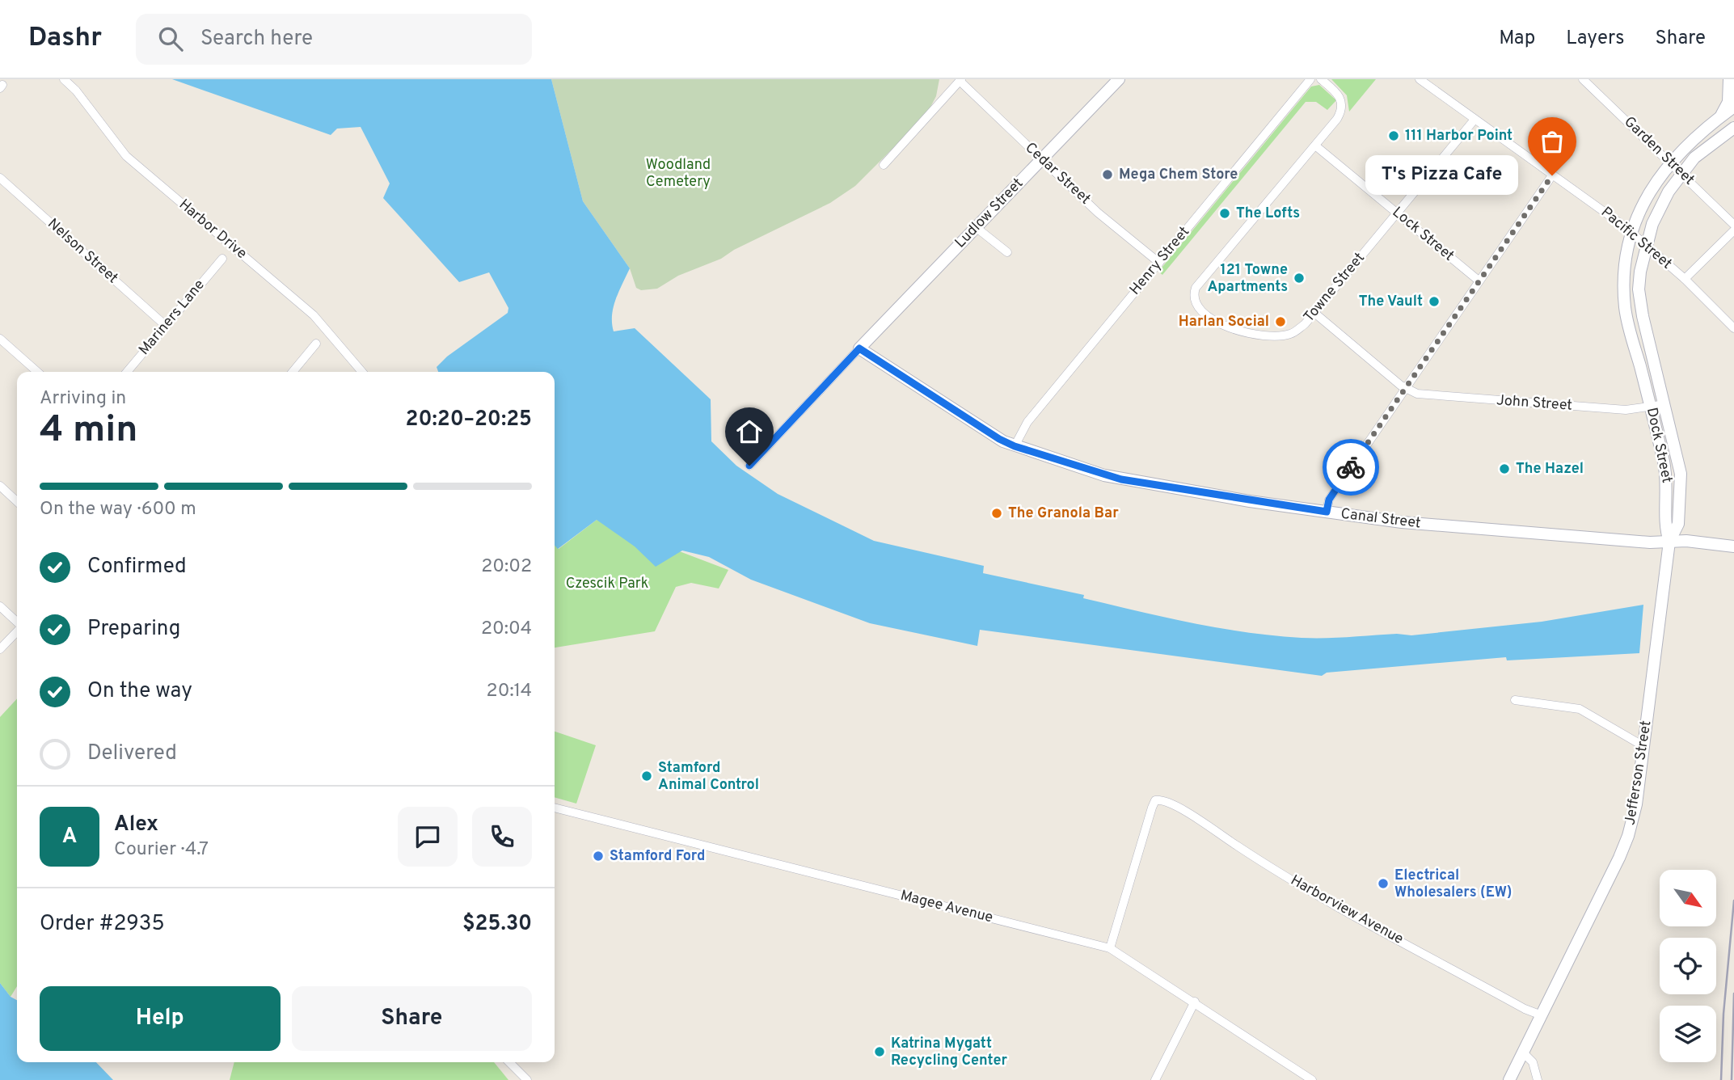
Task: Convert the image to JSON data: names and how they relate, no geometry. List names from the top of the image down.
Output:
{
  "streets": {
    "street": [
      "Garden Street",
      "Cedar Street",
      "Ludlow Street",
      "Harbor Drive",
      "Lock Street",
      "Pacific Street",
      "Nelson Street",
      "Henry Street",
      "Towne Street",
      "Mariners Lane",
      "John Street",
      "Dock Street",
      "Canal Street",
      "Jefferson Street",
      "Magee Avenue",
      "Harborview Avenue"
    ]
  },
  "crossings": [
    ["Garden Street", "Dock Street"],
    ["Cedar Street", "Ludlow Street"],
    ["Cedar Street", "Henry Street"],
    ["Ludlow Street", "Canal Street"],
    ["Lock Street", "Towne Street"],
    ["Pacific Street", "Towne Street"],
    ["Pacific Street", "Dock Street"],
    ["Nelson Street", "Mariners Lane"],
    ["Henry Street", "Canal Street"],
    ["John Street", "Dock Street"],
    ["Dock Street", "Canal Street"],
    ["Dock Street", "Jefferson Street"],
    ["Canal Street", "Jefferson Street"],
    ["Jefferson Street", "Harborview Avenue"],
    ["Magee Avenue", "Harborview Avenue"]
  ],
  "parks": ["Woodland Cemetery", "Czescik Park"],
  "places": [
    "111 Harbor Point",
    "Mega Chem Store",
    "T's Pizza Cafe",
    "The Lofts",
    "121 Towne Apartments",
    "The Vault",
    "Harlan Social",
    "The Hazel",
    "The Granola Bar",
    "Stamford Animal Control",
    "Stamford Ford",
    "Electrical Wholesalers (EW)",
    "Katrina Mygatt Recycling Center"
  ],
  "north": "bottom right",
  "page": {
    "header": "Dashr",
    "search": "Search here",
    "nav": ["Map", "Layers", "Share"],
    "bubble": "T's Pizza Cafe",
    "heading": ["4 min", "Arriving in", "20:20–20:25"],
    "panel": [
      "Alex",
      "Courier · 4.7",
      "Order #2935",
      "$25.30"
    ],
    "bar": "On the way · 600 m",
    "list": [
      ["Confirmed", "20:02"],
      ["Preparing", "20:04"],
      ["On the way", "20:14"],
      "Delivered"
    ],
    "round": "A",
    "buttons": ["Help", "Share"]
  }
}
